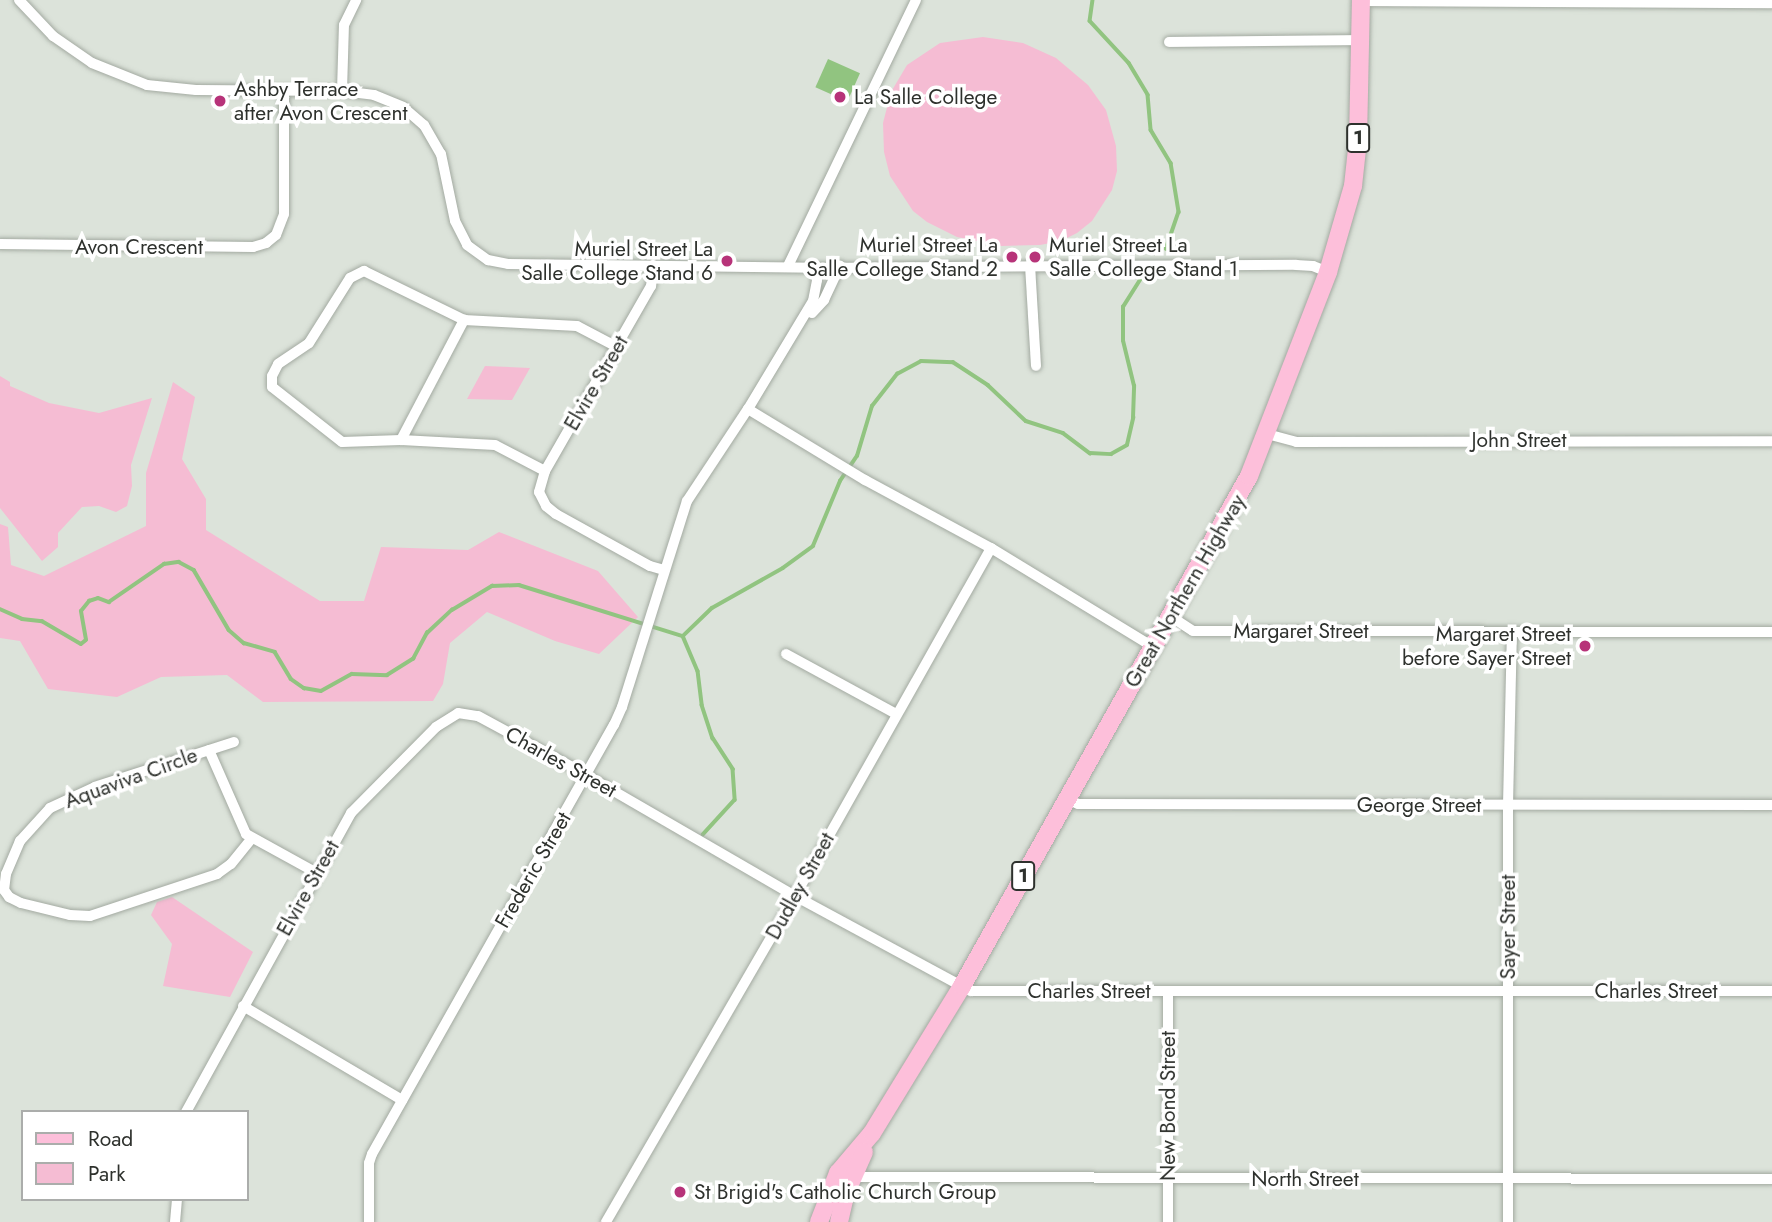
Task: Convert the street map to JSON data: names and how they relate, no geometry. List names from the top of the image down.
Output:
{
  "streets": {
    "main road": ["1", "Great Northern Highway"],
    "street": [
      "Avon Crescent",
      "Elvire Street",
      "John Street",
      "Margaret Street",
      "Charles Street",
      "Aquaviva Circle",
      "George Street",
      "Frederic Street",
      "Dudley Street",
      "Sayer Street",
      "New Bond Street",
      "North Street"
    ]
  },
  "crossings": [
    ["Elvire Street", "Charles Street"],
    ["Elvire Street", "Aquaviva Circle"],
    ["Elvire Street", "Frederic Street"],
    ["John Street", "Great Northern Highway"],
    ["Great Northern Highway", "Margaret Street"],
    ["Great Northern Highway", "Charles Street"],
    ["Great Northern Highway", "George Street"],
    ["Great Northern Highway", "North Street"],
    ["Margaret Street", "Sayer Street"],
    ["Charles Street", "Frederic Street"],
    ["Charles Street", "Dudley Street"],
    ["Charles Street", "Sayer Street"],
    ["Charles Street", "New Bond Street"],
    ["George Street", "Sayer Street"],
    ["Sayer Street", "North Street"],
    ["New Bond Street", "North Street"]
  ],
  "places": [
    "La Salle College",
    "Ashby Terrace after Avon Crescent",
    "Muriel Street La Salle College Stand 2",
    "Muriel Street La Salle College Stand 1",
    "Muriel Street La Salle College Stand 6",
    "Margaret Street before Sayer Street",
    "St Brigid's Catholic Church Group"
  ],
  "legend": ["Road", "Park"]
}
